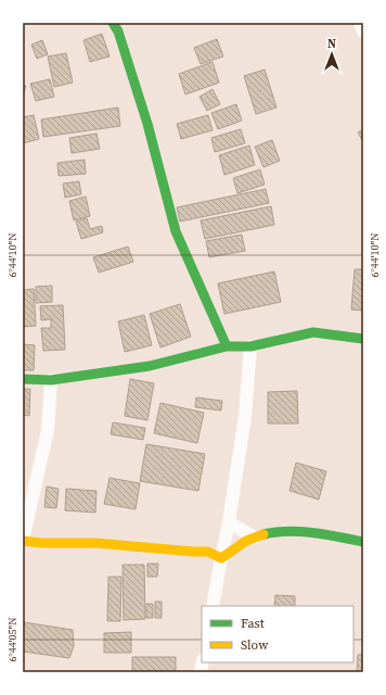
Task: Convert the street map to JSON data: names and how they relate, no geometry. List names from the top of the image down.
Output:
{
  "legend": ["Fast", "Slow"],
  "north": "top",
  "coordinates": ["6°44'10\"N", "6°44'05\"N"]
}
